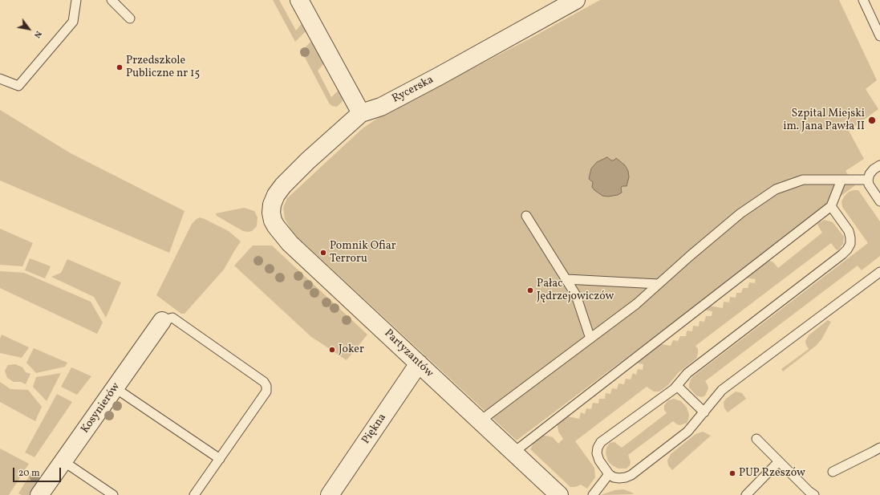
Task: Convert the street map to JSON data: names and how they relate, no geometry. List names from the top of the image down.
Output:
{
  "streets": {
    "street": [
      "Rycerska",
      "Partyzantów",
      "Kosynierów",
      "Piękna"
    ]
  },
  "crossings": [
    ["Rycerska", "Partyzantów"],
    ["Partyzantów", "Piękna"]
  ],
  "places": [
    "Przedszkole Publiczne nr 15",
    "Szpital Miejski im. Jana Pawła II",
    "Pomnik Ofiar Terroru",
    "Pałac Jędrzejowiczów",
    "Joker",
    "PUP Rzeszów"
  ],
  "scale_bar": "20 m",
  "north": "bottom right"
}
